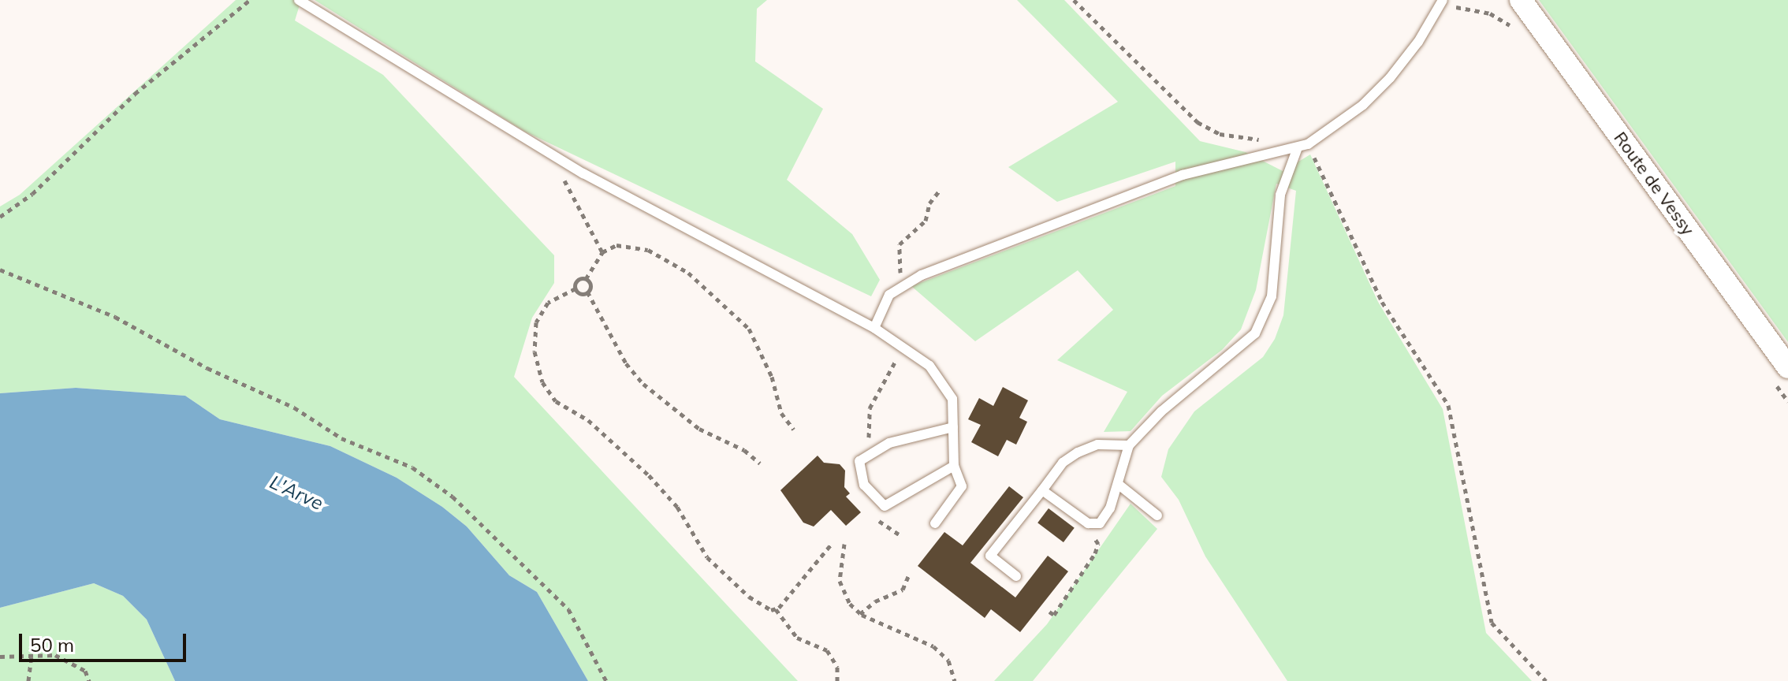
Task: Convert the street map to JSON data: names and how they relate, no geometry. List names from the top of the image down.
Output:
{
  "streets": {
    "street": ["Route de Vessy"]
  },
  "water": ["L'Arve"],
  "scale_bar": "50 m"
}
